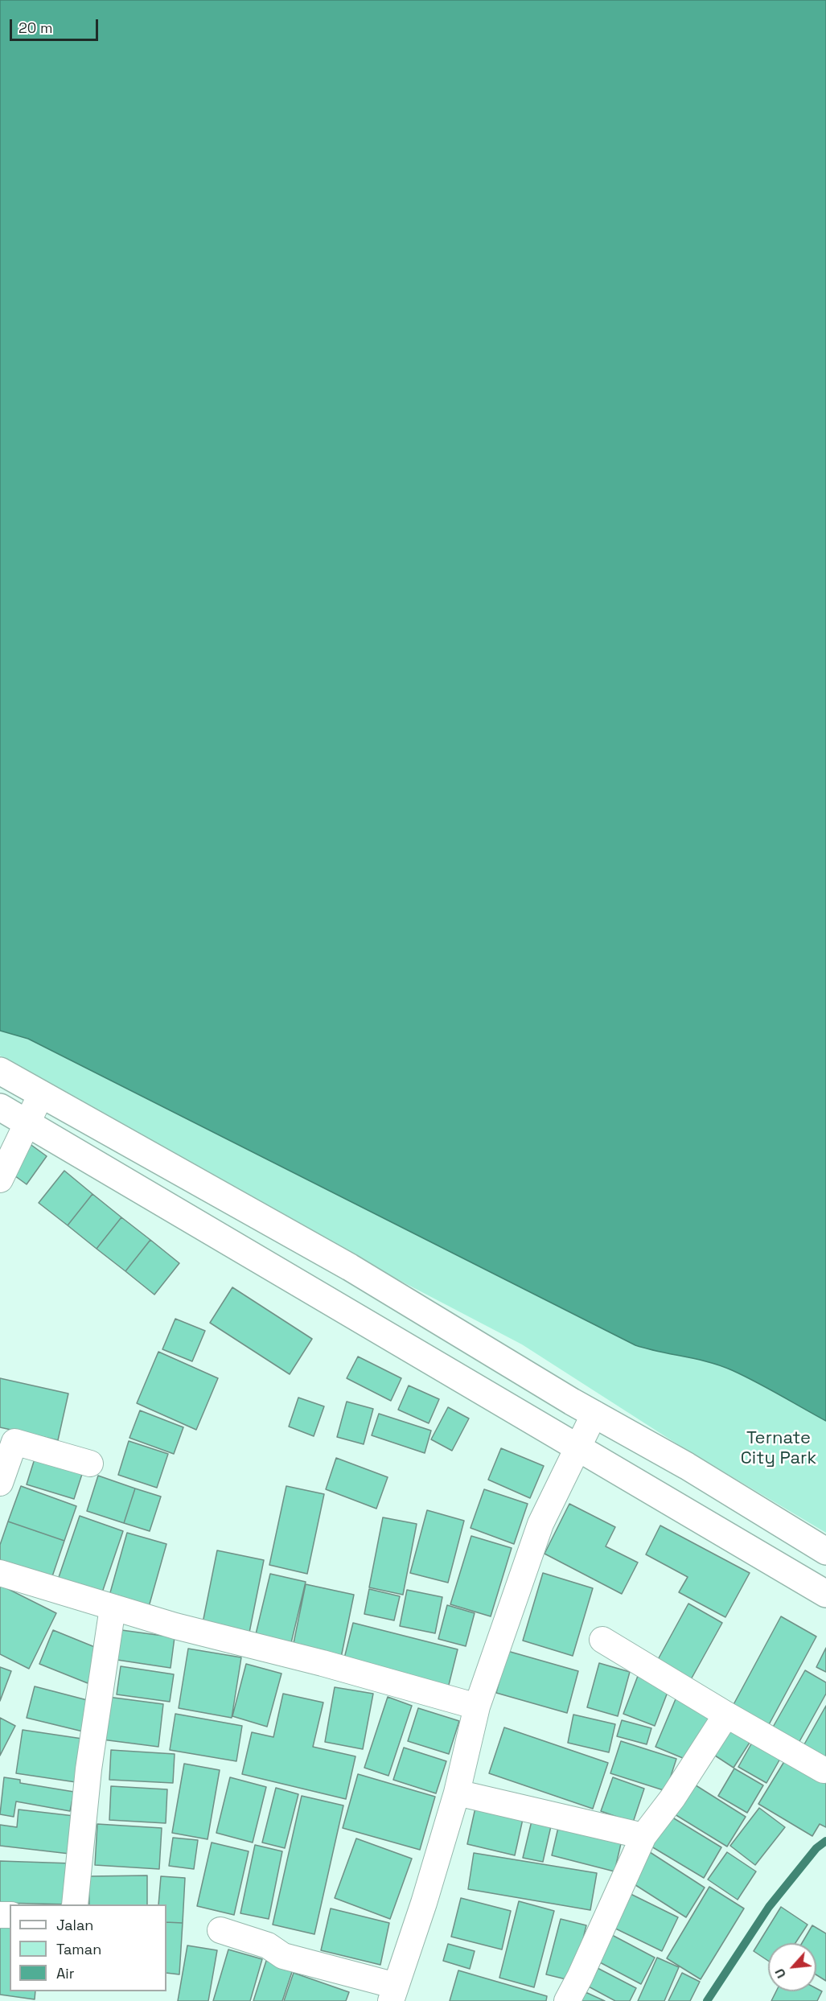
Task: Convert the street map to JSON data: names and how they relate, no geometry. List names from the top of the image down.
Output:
{
  "parks": ["Ternate City Park"],
  "legend": ["Jalan", "Taman", "Air"],
  "scale_bar": "20 m",
  "north": "bottom left"
}
